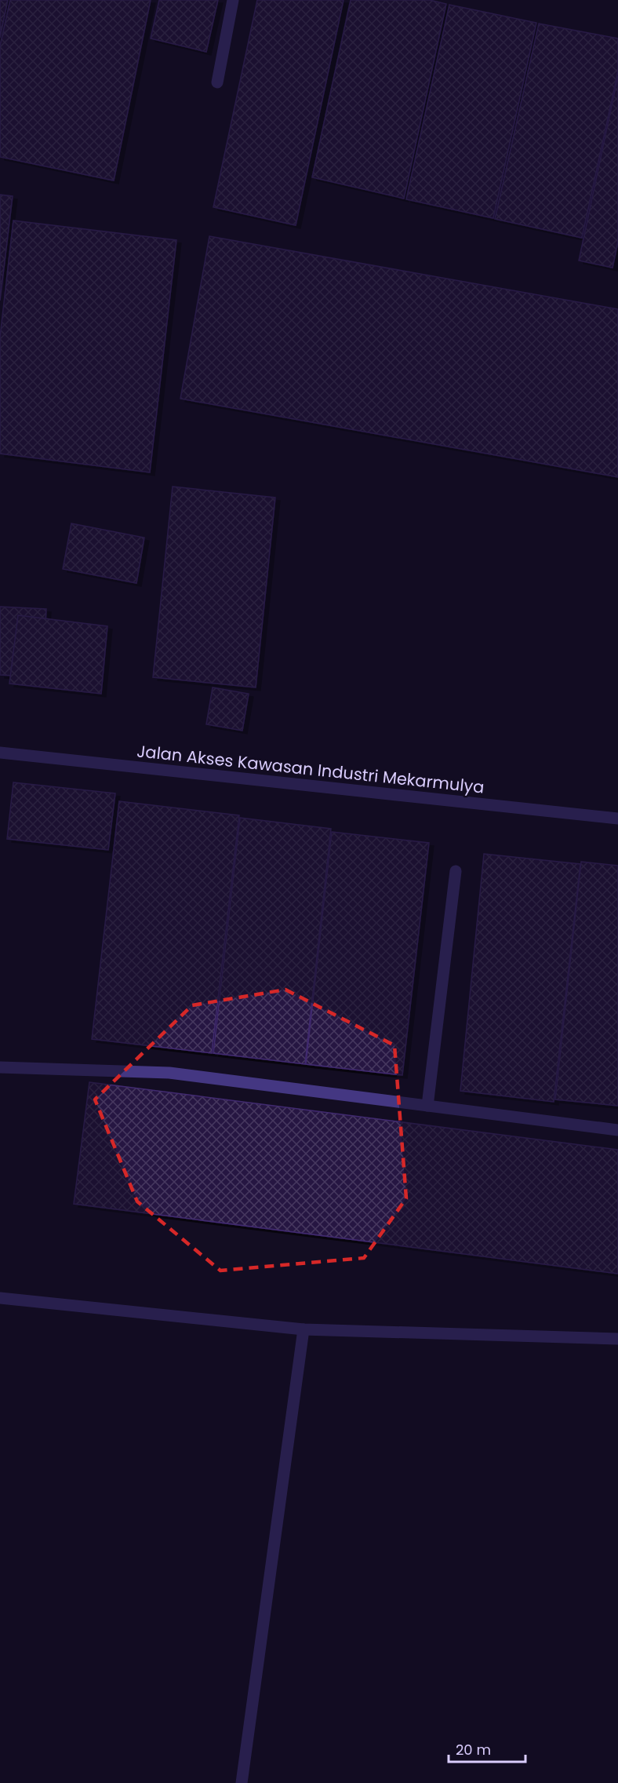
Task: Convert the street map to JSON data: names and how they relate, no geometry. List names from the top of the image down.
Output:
{
  "streets": {
    "street": ["Jalan Akses Kawasan Industri Mekarmulya"]
  },
  "scale_bar": "20 m"
}
